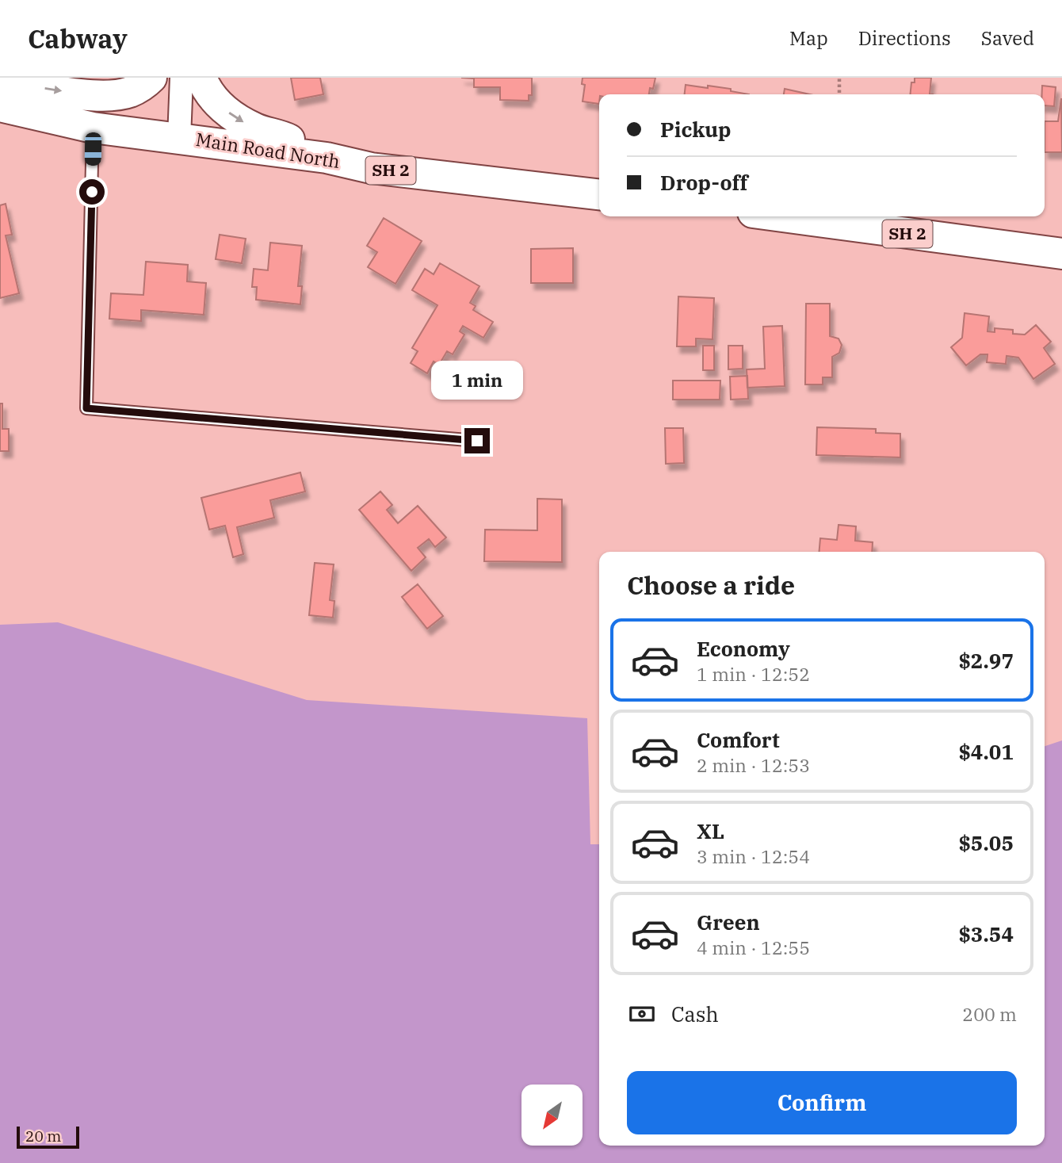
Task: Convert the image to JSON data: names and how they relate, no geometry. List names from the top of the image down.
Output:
{
  "streets": {
    "highway": ["Main Road North", "SH 2"]
  },
  "scale_bar": "20 m",
  "north": "bottom left",
  "page": {
    "header": "Cabway",
    "nav": ["Map", "Directions", "Saved"],
    "banner": ["Pickup", "Drop-off"],
    "bubble": "1 min",
    "heading": "Choose a ride",
    "list": [
      {
        "name": "Economy",
        "note": "1 min · 12:52",
        "value": "$2.97"
      },
      {
        "name": "Comfort",
        "note": "2 min · 12:53",
        "value": "$4.01"
      },
      {
        "name": "XL",
        "note": "3 min · 12:54",
        "value": "$5.05"
      },
      {
        "name": "Green",
        "note": "4 min · 12:55",
        "value": "$3.54"
      }
    ],
    "pay": ["Cash", "200 m"],
    "buttons": "Confirm",
    "scale": "20 m"
  }
}
